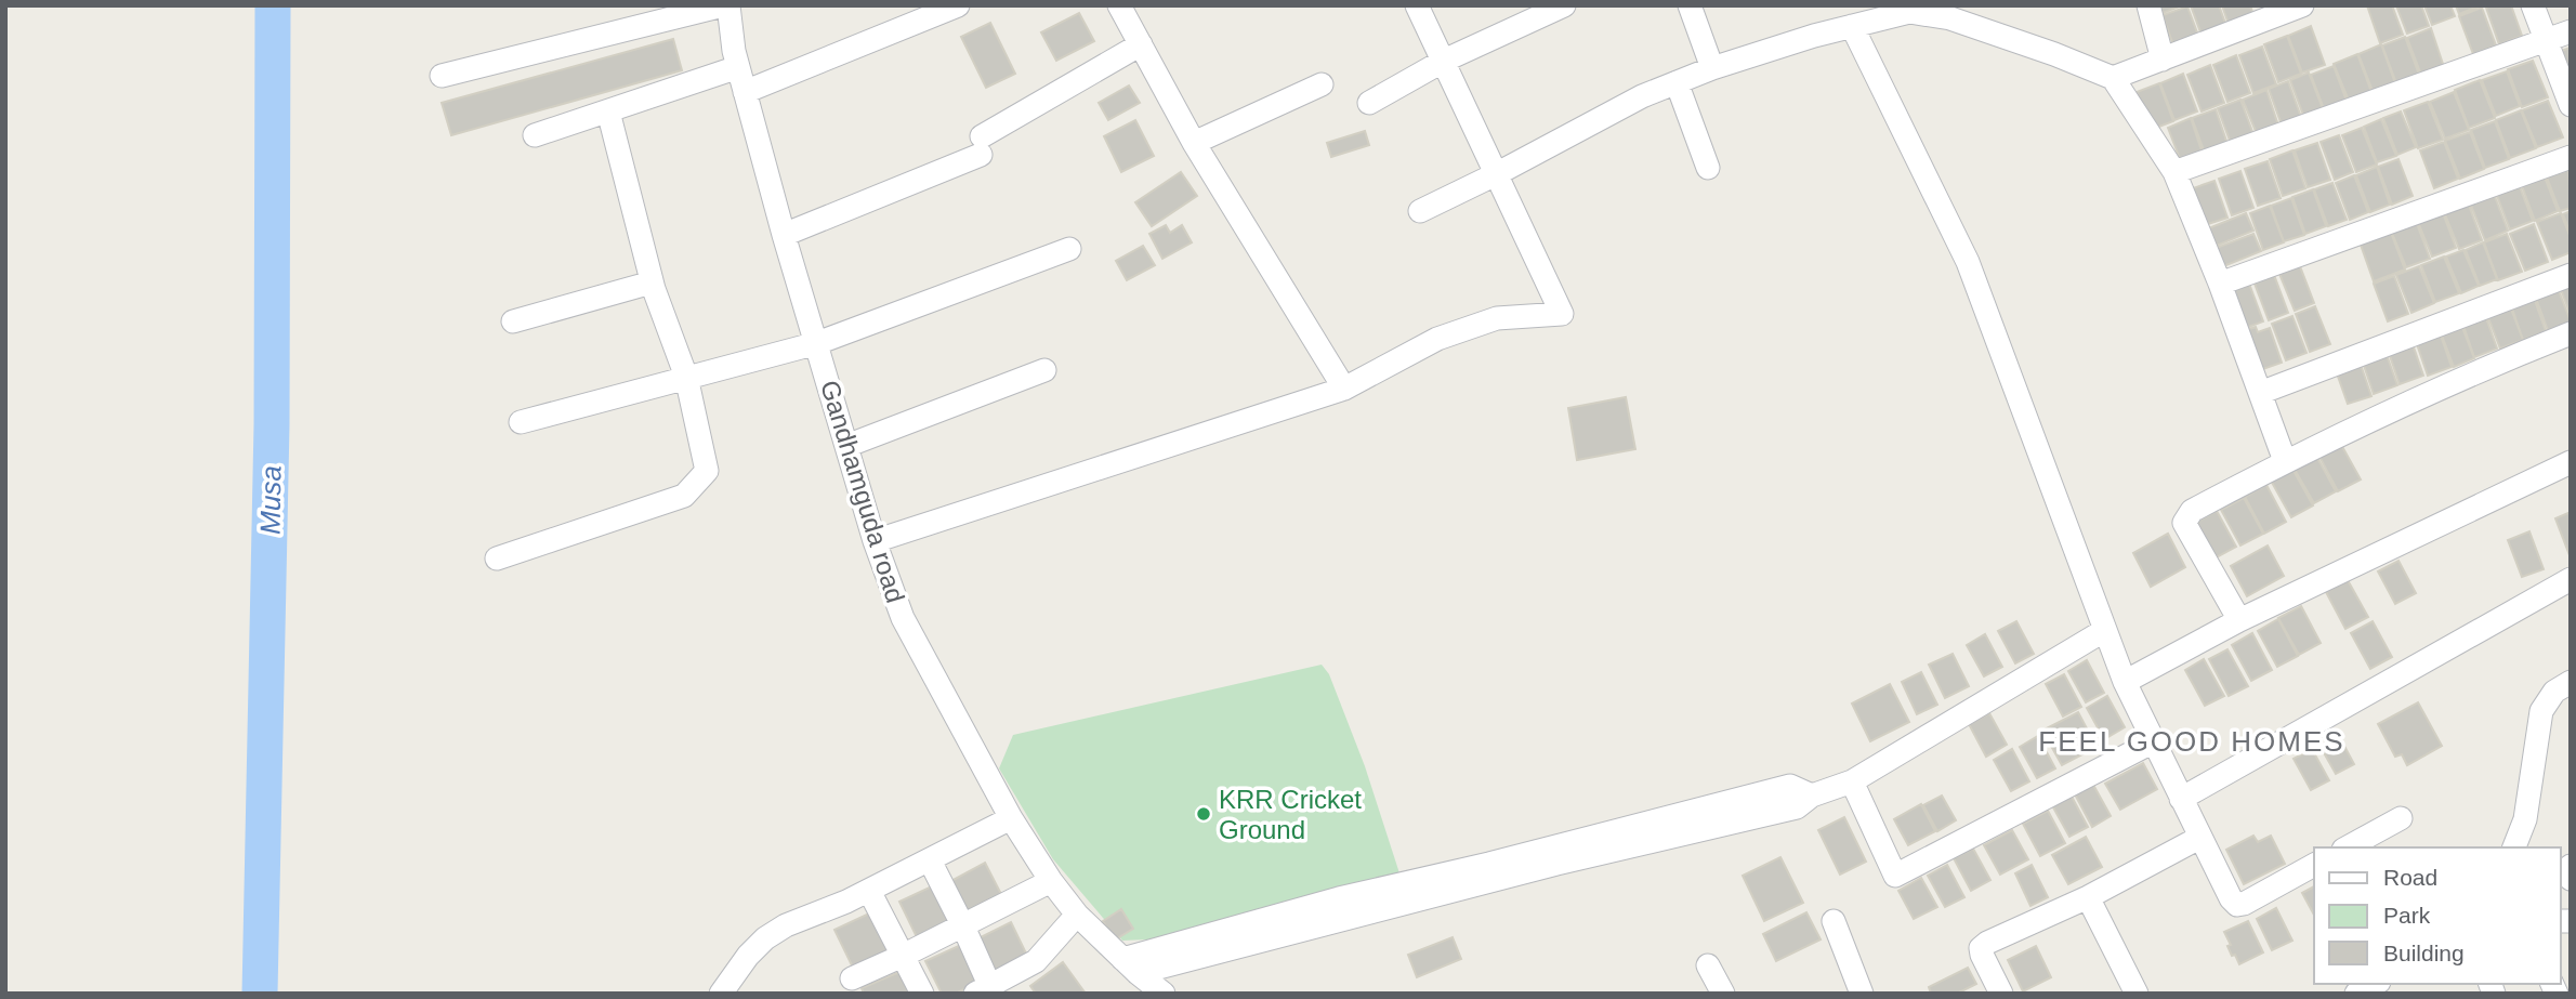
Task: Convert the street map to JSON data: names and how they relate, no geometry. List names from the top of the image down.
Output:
{
  "streets": {
    "street": ["Gandhamguda road"]
  },
  "districts": ["FEEL GOOD HOMES"],
  "water": ["Musa"],
  "places": ["KRR Cricket Ground"],
  "legend": ["Road", "Park", "Building"]
}
